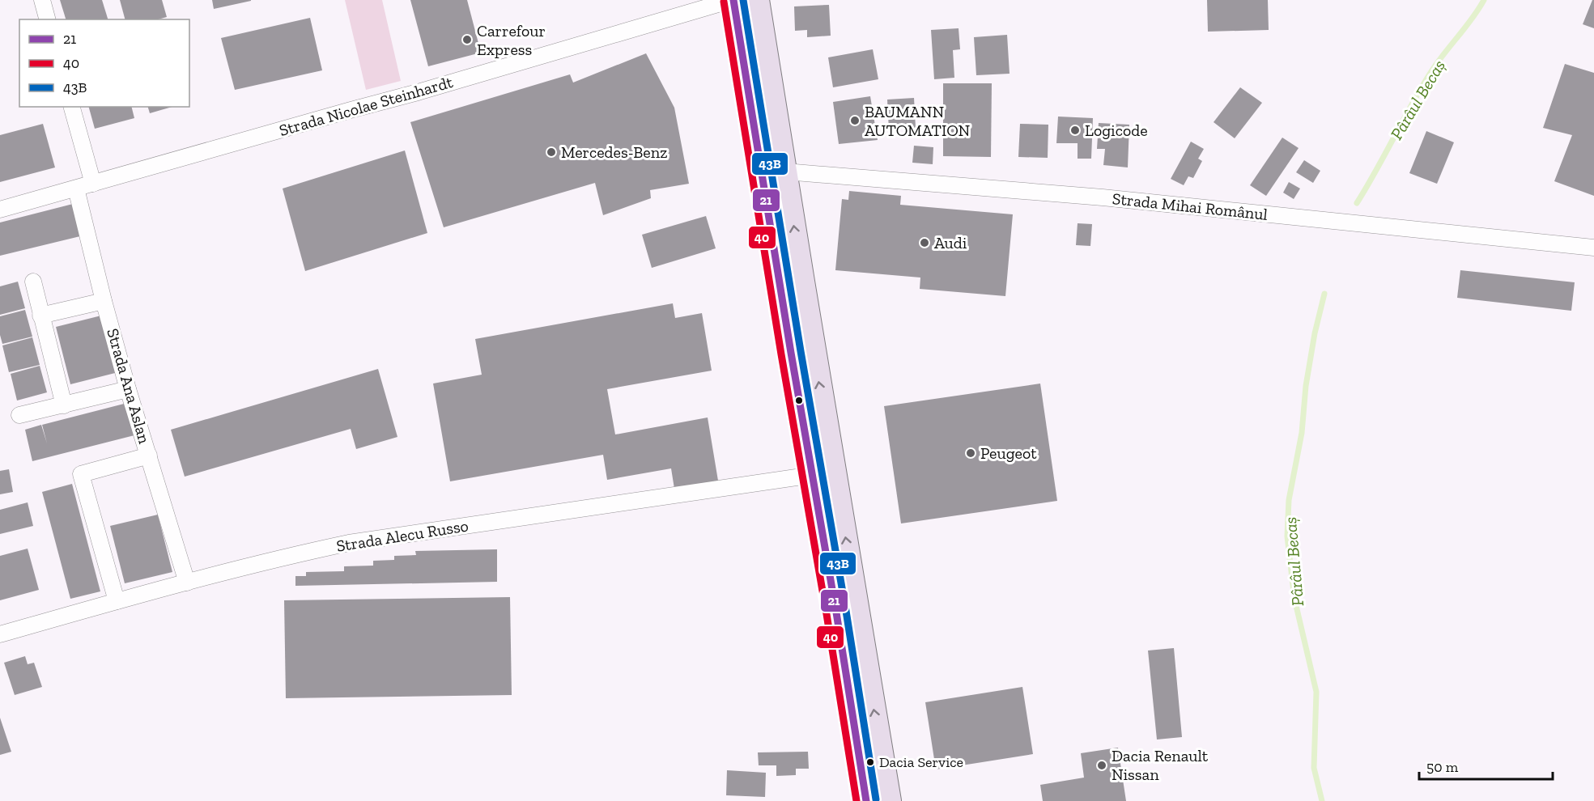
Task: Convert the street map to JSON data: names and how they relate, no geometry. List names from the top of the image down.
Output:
{
  "streets": {
    "street": [
      "Strada Nicolae Steinhardt",
      "Strada Mihai Românul",
      "Strada Ana Aslan",
      "Strada Alecu Russo"
    ]
  },
  "crossings": [
    ["Strada Nicolae Steinhardt", "Strada Ana Aslan"],
    ["Strada Ana Aslan", "Strada Alecu Russo"]
  ],
  "water": ["Pârâul Becaș"],
  "places": [
    "Carrefour Express",
    "BAUMANN AUTOMATION",
    "Logicode",
    "Mercedes-Benz",
    "Audi",
    "Peugeot",
    "Dacia Service",
    "Dacia Renault Nissan"
  ],
  "lines": ["transit line 21", "transit line 43B", "transit line 40"],
  "legend": ["21", "40", "43B"],
  "scale_bar": "50 m"
}
